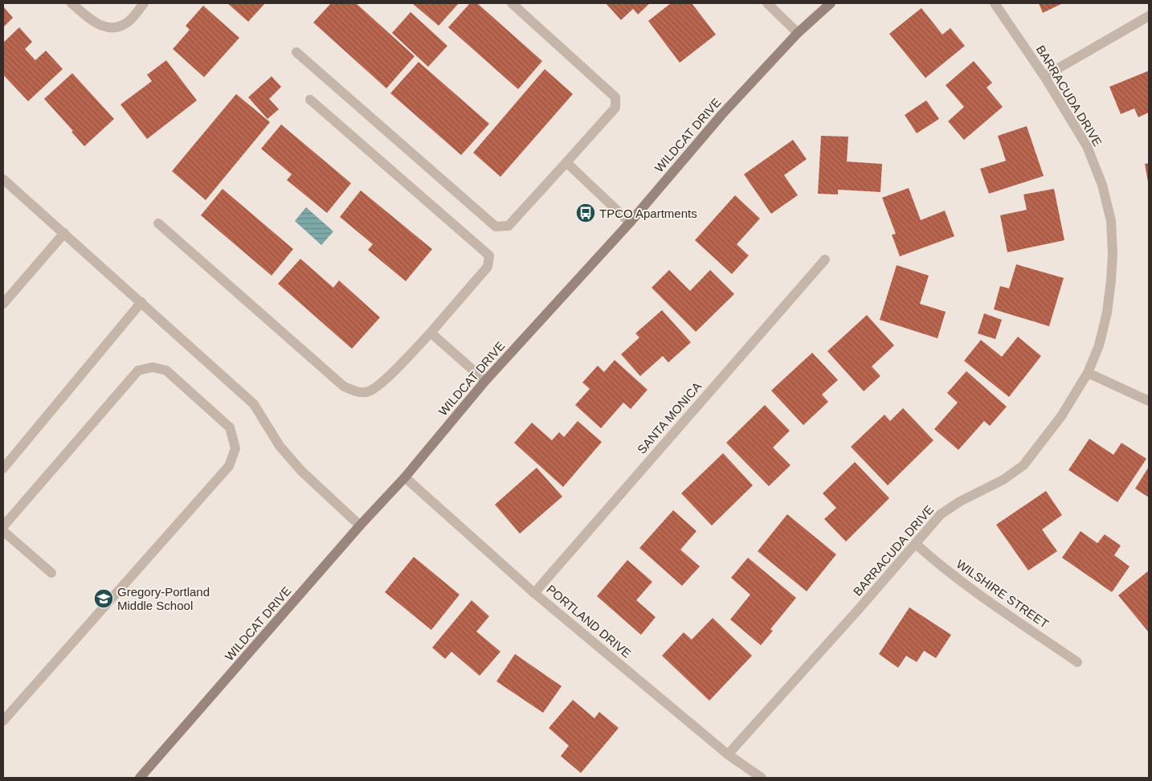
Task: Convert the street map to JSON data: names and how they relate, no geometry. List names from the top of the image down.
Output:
{
  "streets": {
    "main road": ["WILDCAT DRIVE"],
    "street": [
      "BARRACUDA DRIVE",
      "SANTA MONICA",
      "WILSHIRE STREET",
      "PORTLAND DRIVE"
    ]
  },
  "crossings": [
    ["BARRACUDA DRIVE", "WILSHIRE STREET"],
    ["BARRACUDA DRIVE", "PORTLAND DRIVE"],
    ["WILDCAT DRIVE", "PORTLAND DRIVE"],
    ["SANTA MONICA", "PORTLAND DRIVE"]
  ],
  "places": {
    "bus stop": ["TPCO Apartments"],
    "school or university": ["Gregory-Portland Middle School"]
  }
}
